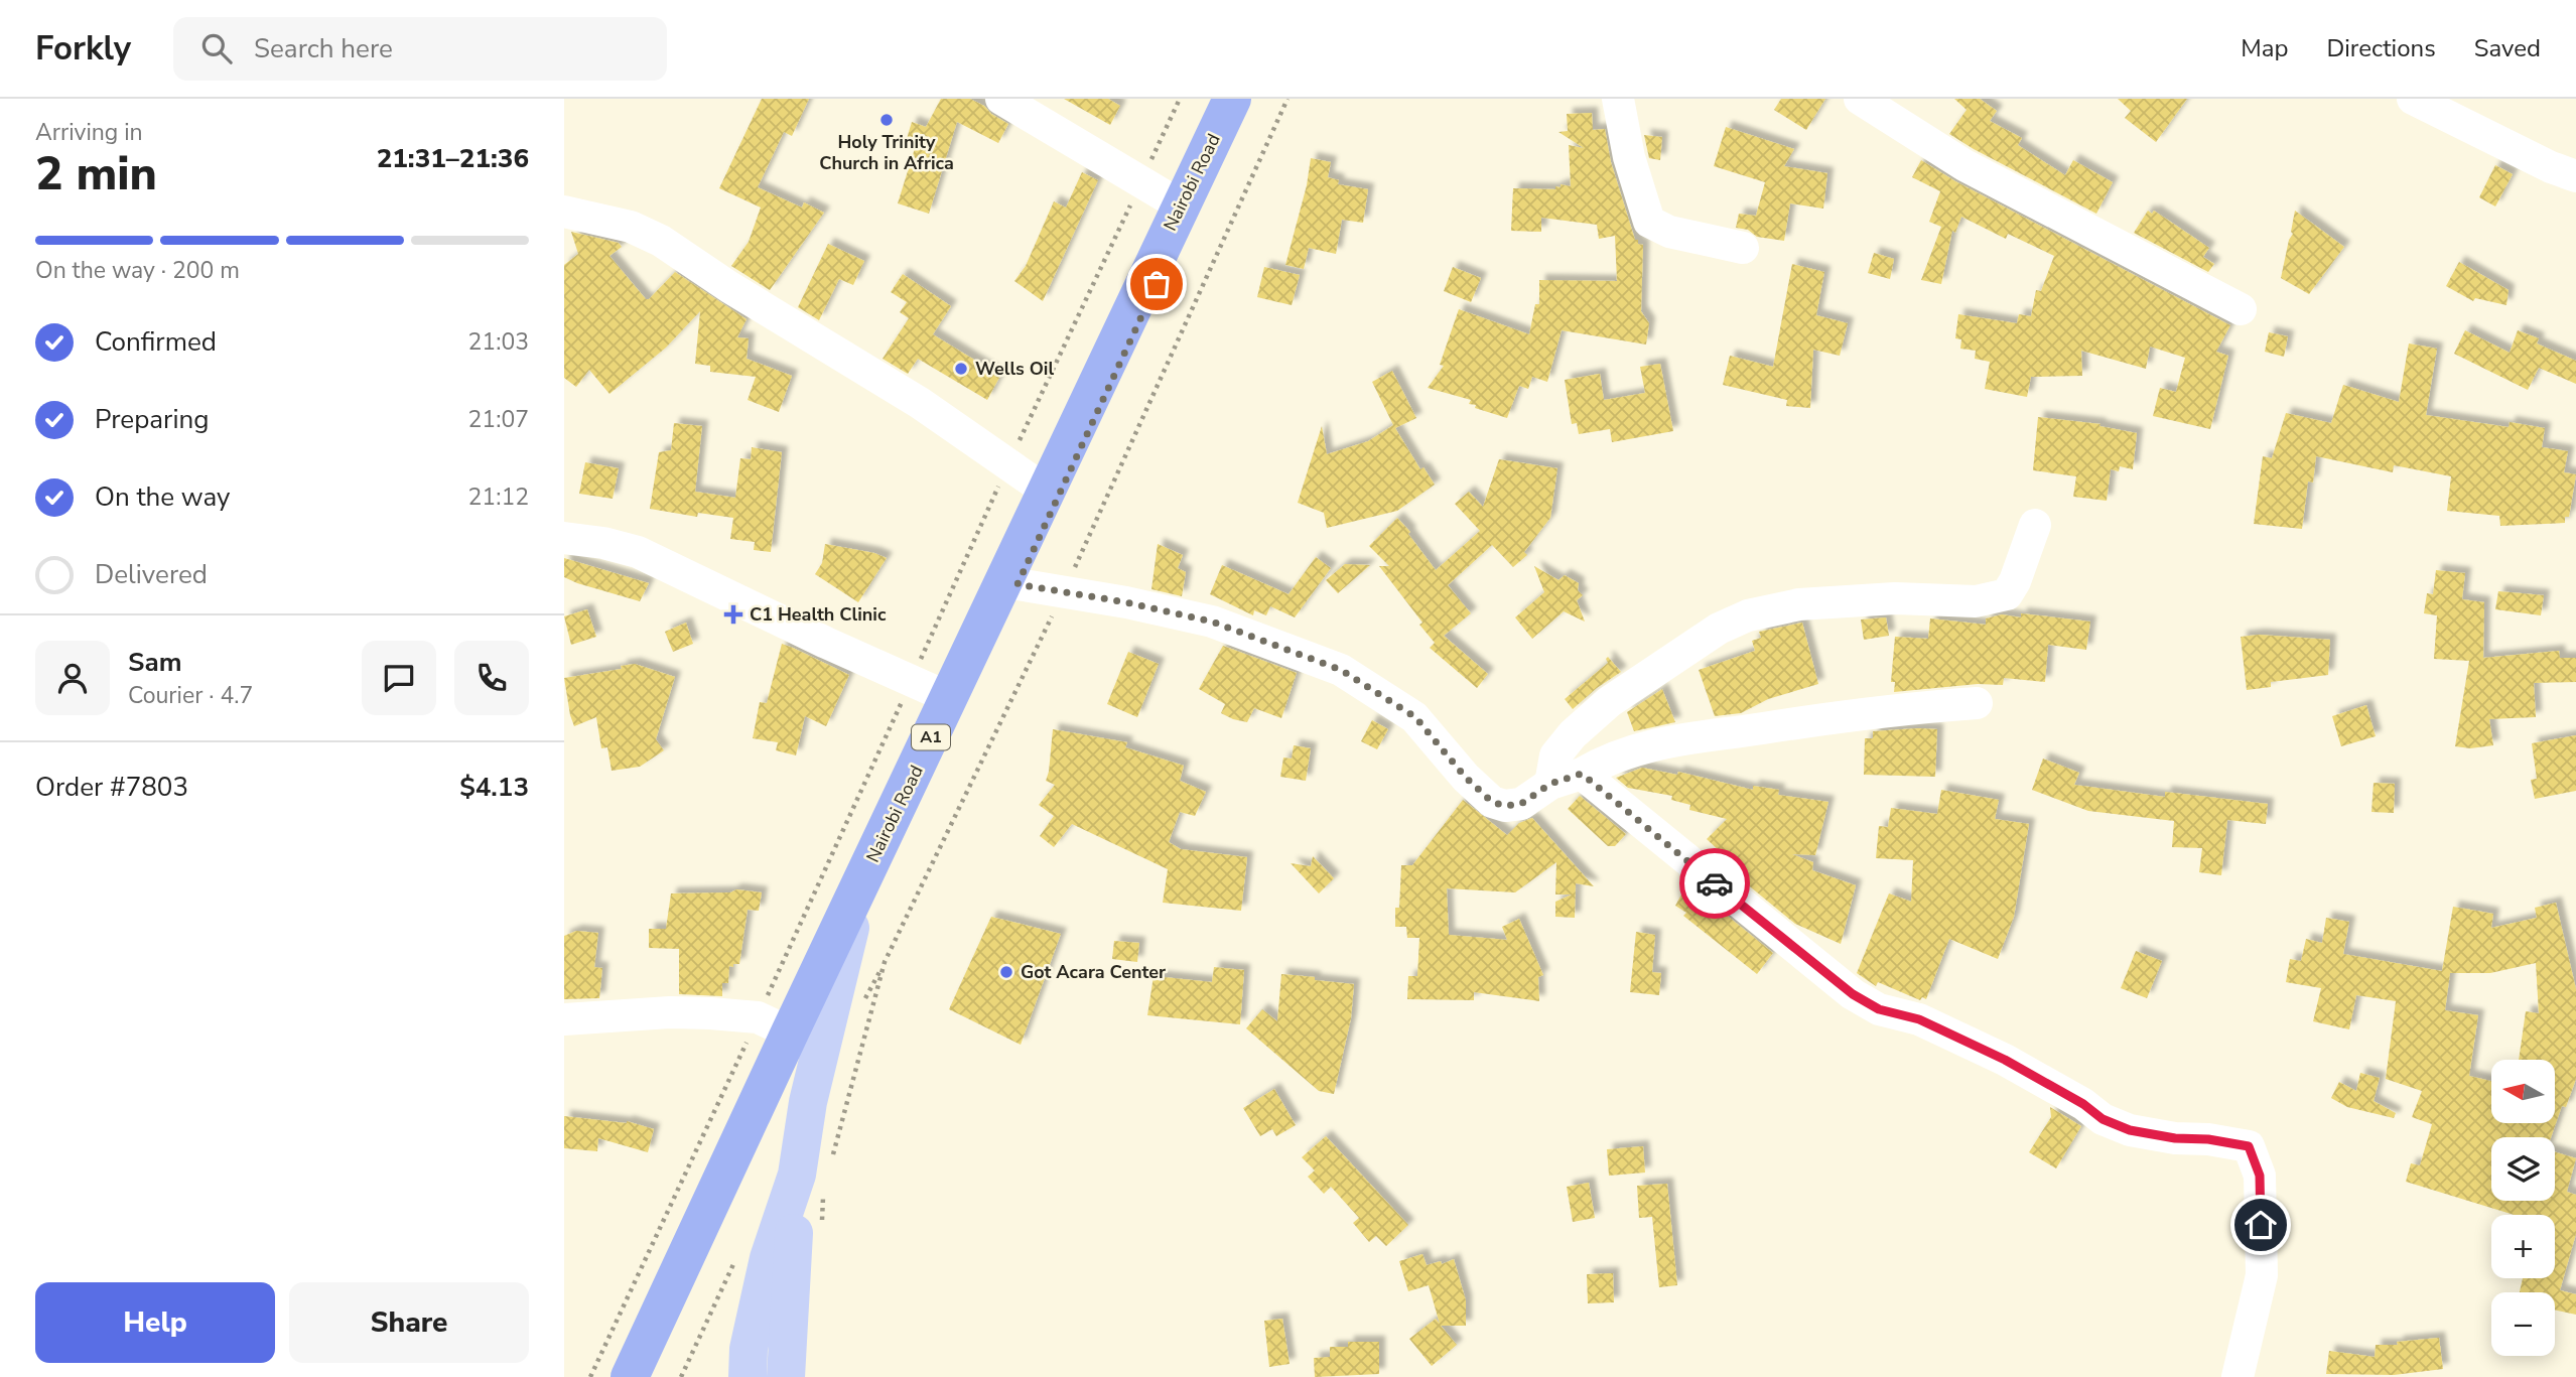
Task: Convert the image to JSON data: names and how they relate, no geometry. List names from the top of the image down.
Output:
{
  "streets": {
    "highway": ["Nairobi Road", "A1"]
  },
  "places": {
    "other": ["Holy Trinity Church in Africa", "Wells Oil", "Got Acara Center"],
    "health": ["C1 Health Clinic"]
  },
  "north": "left",
  "page": {
    "header": "Forkly",
    "search": "Search here",
    "nav": ["Map", "Directions", "Saved"],
    "heading": ["2 min", "Arriving in", "21:31–21:36"],
    "panel": [
      "Sam",
      "Courier · 4.7",
      "Order #7803",
      "$4.13"
    ],
    "bar": "On the way · 200 m",
    "list": [
      ["Confirmed", "21:03"],
      ["Preparing", "21:07"],
      ["On the way", "21:12"],
      "Delivered"
    ],
    "map_buttons": ["+", "−"],
    "buttons": ["Help", "Share"]
  }
}
